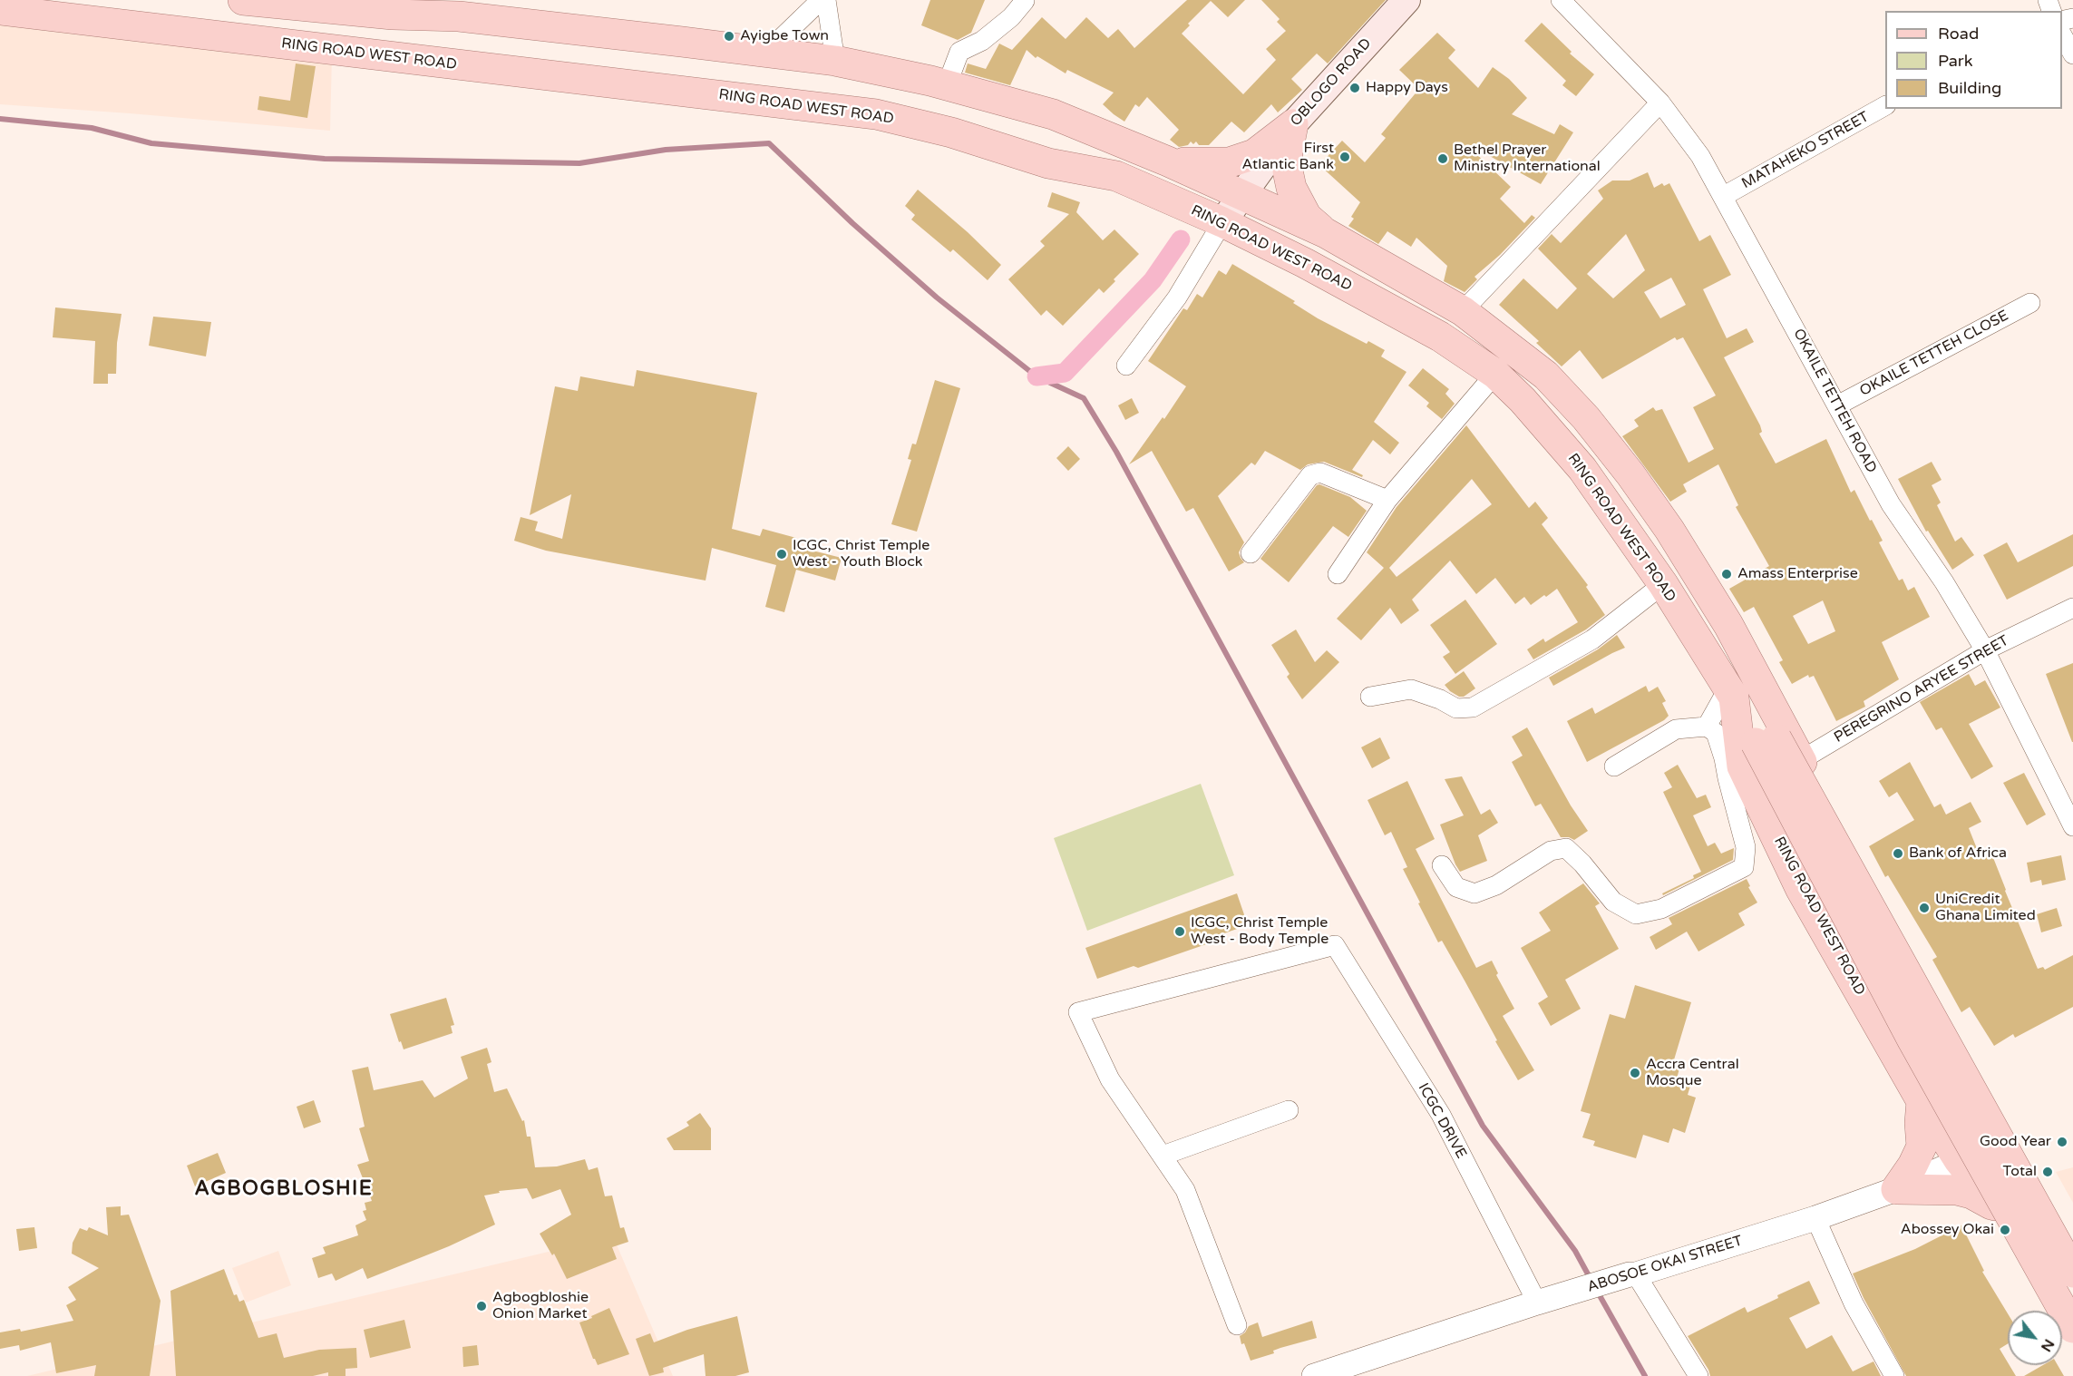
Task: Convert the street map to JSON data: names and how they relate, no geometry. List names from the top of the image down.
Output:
{
  "streets": {
    "main road": ["RING ROAD WEST ROAD", "OBLOGO ROAD"],
    "street": [
      "MATAHEKO STREET",
      "OKAILE TETTEH CLOSE",
      "OKAILE TETTEH ROAD",
      "PEREGRINO ARYEE STREET",
      "ICGC DRIVE",
      "ABOSOE OKAI STREET"
    ]
  },
  "crossings": [
    ["RING ROAD WEST ROAD", "OBLOGO ROAD"],
    ["RING ROAD WEST ROAD", "ABOSOE OKAI STREET"],
    ["MATAHEKO STREET", "OKAILE TETTEH ROAD"],
    ["OKAILE TETTEH CLOSE", "OKAILE TETTEH ROAD"],
    ["OKAILE TETTEH ROAD", "PEREGRINO ARYEE STREET"],
    ["ICGC DRIVE", "ABOSOE OKAI STREET"]
  ],
  "districts": ["AGBOGBLOSHIE"],
  "places": [
    "Ayigbe Town",
    "Happy Days",
    "First Atlantic Bank",
    "Bethel Prayer Ministry International",
    "ICGC, Christ Temple West - Youth Block",
    "Amass Enterprise",
    "Bank of Africa",
    "UniCredit Ghana Limited",
    "ICGC, Christ Temple West - Body Temple",
    "Accra Central Mosque",
    "Good Year",
    "Total",
    "Abossey Okai",
    "Agbogbloshie Onion Market"
  ],
  "legend": ["Road", "Park", "Building"],
  "north": "bottom right"
}
